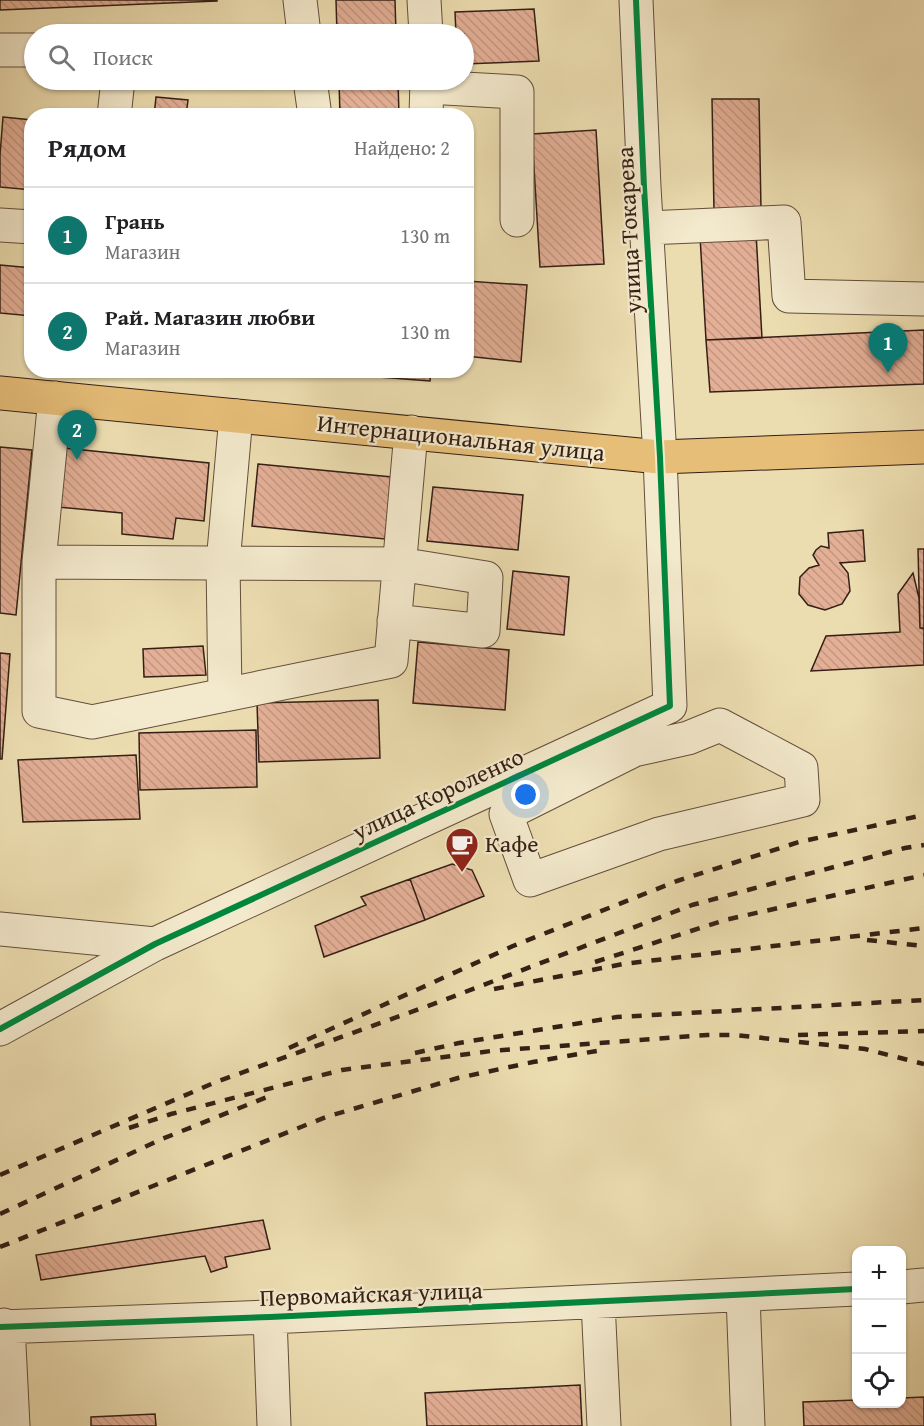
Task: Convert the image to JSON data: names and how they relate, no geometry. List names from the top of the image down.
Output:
{
  "streets": {
    "main road": ["Интернациональная улица"],
    "street": ["улица Токарева", "улица Короленко", "Первомайская улица"]
  },
  "crossings": [
    ["улица Токарева", "Интернациональная улица"],
    ["улица Токарева", "улица Короленко"],
    ["Интернациональная улица", "улица Короленко"]
  ],
  "places": {
    "cafe": ["Кафе"]
  },
  "page": {
    "search": "Поиск",
    "heading": ["Рядом", "Найдено: 2"],
    "list": [
      {
        "mark": "1",
        "name": "Грань",
        "note": "Магазин",
        "value": "130 m"
      },
      {
        "mark": "2",
        "name": "Рай. Магазин любви",
        "note": "Магазин",
        "value": "130 m"
      }
    ],
    "pins": ["1", "2"],
    "map_buttons": ["+", "−"]
  }
}
